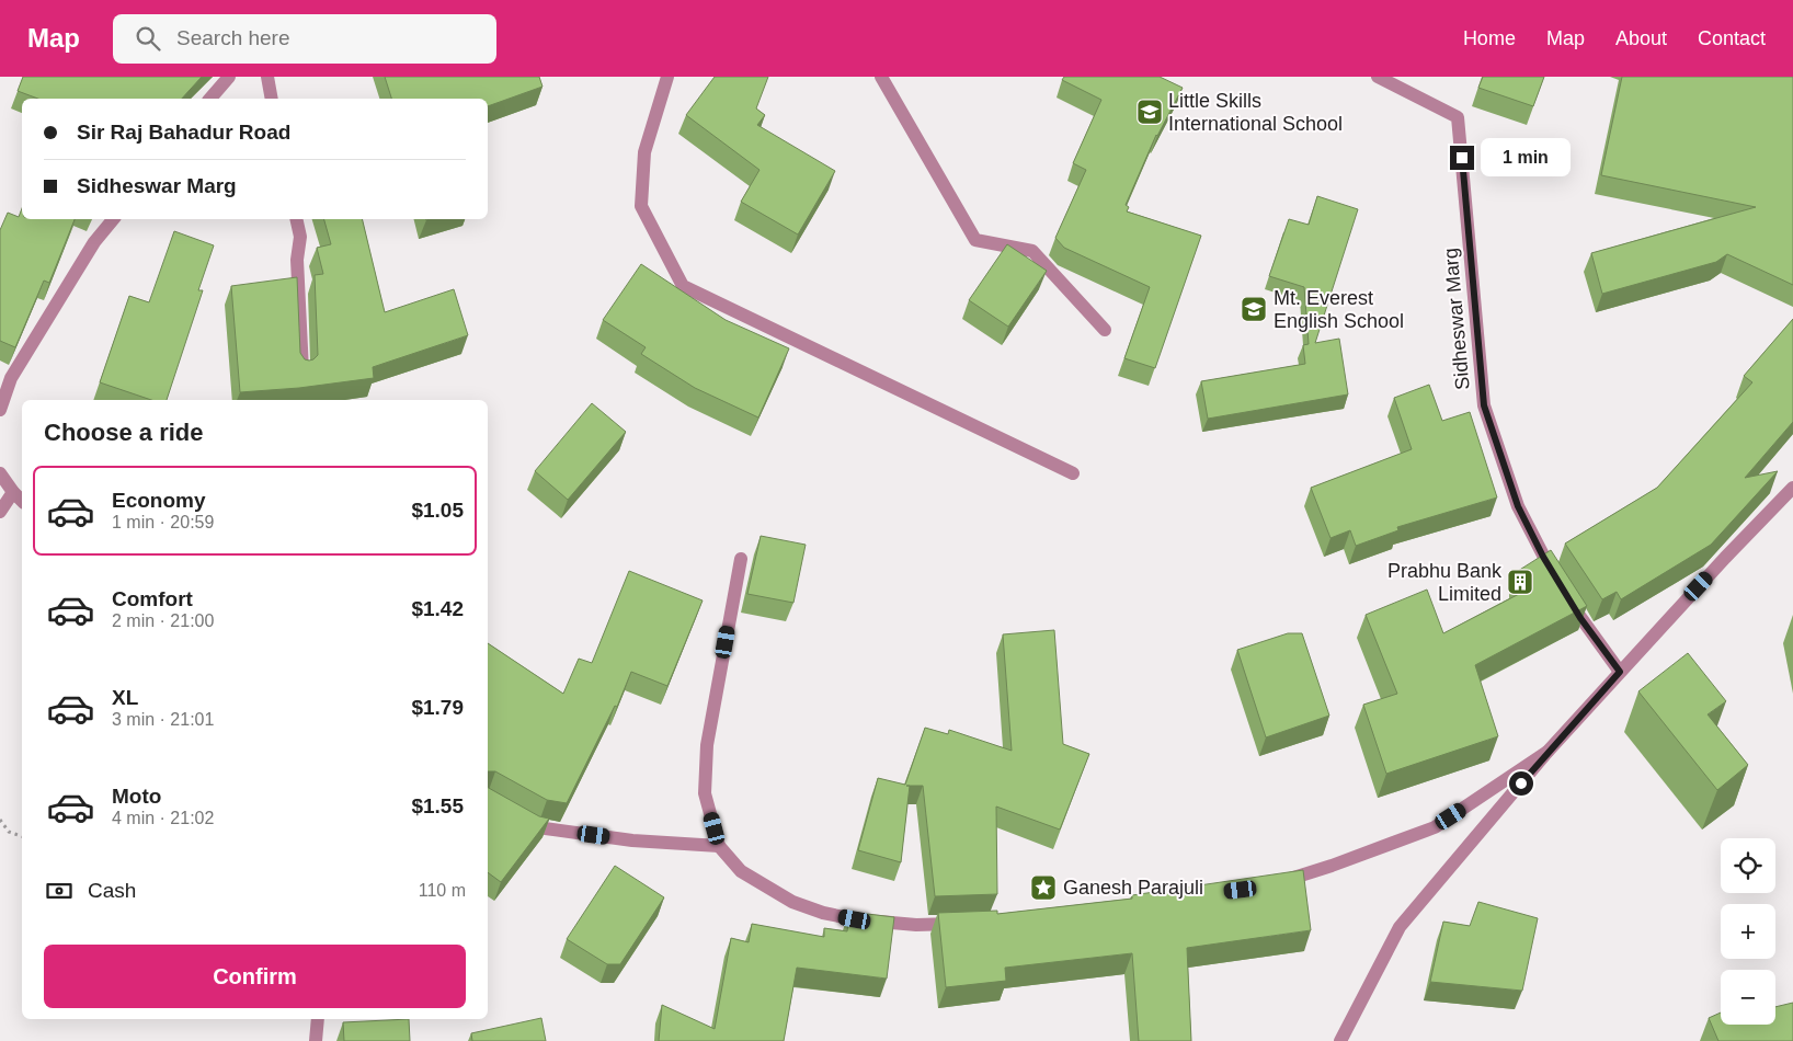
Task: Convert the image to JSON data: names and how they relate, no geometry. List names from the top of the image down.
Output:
{
  "streets": {
    "street": ["Sidheswar Marg"]
  },
  "places": {
    "school or university": ["Little Skills International School", "Mt. Everest English School"],
    "building": ["Prabhu Bank Limited"],
    "place": ["Ganesh Parajuli"]
  },
  "page": {
    "header": "Map",
    "search": "Search here",
    "nav": [
      "Home",
      "Map",
      "About",
      "Contact"
    ],
    "banner": ["Sir Raj Bahadur Road", "Sidheswar Marg"],
    "bubble": "1 min",
    "heading": "Choose a ride",
    "list": [
      {
        "name": "Economy",
        "note": "1 min · 20:59",
        "value": "$1.05"
      },
      {
        "name": "Comfort",
        "note": "2 min · 21:00",
        "value": "$1.42"
      },
      {
        "name": "XL",
        "note": "3 min · 21:01",
        "value": "$1.79"
      },
      {
        "name": "Moto",
        "note": "4 min · 21:02",
        "value": "$1.55"
      }
    ],
    "map_buttons": ["+", "−"],
    "pay": ["Cash", "110 m"],
    "buttons": "Confirm"
  }
}
